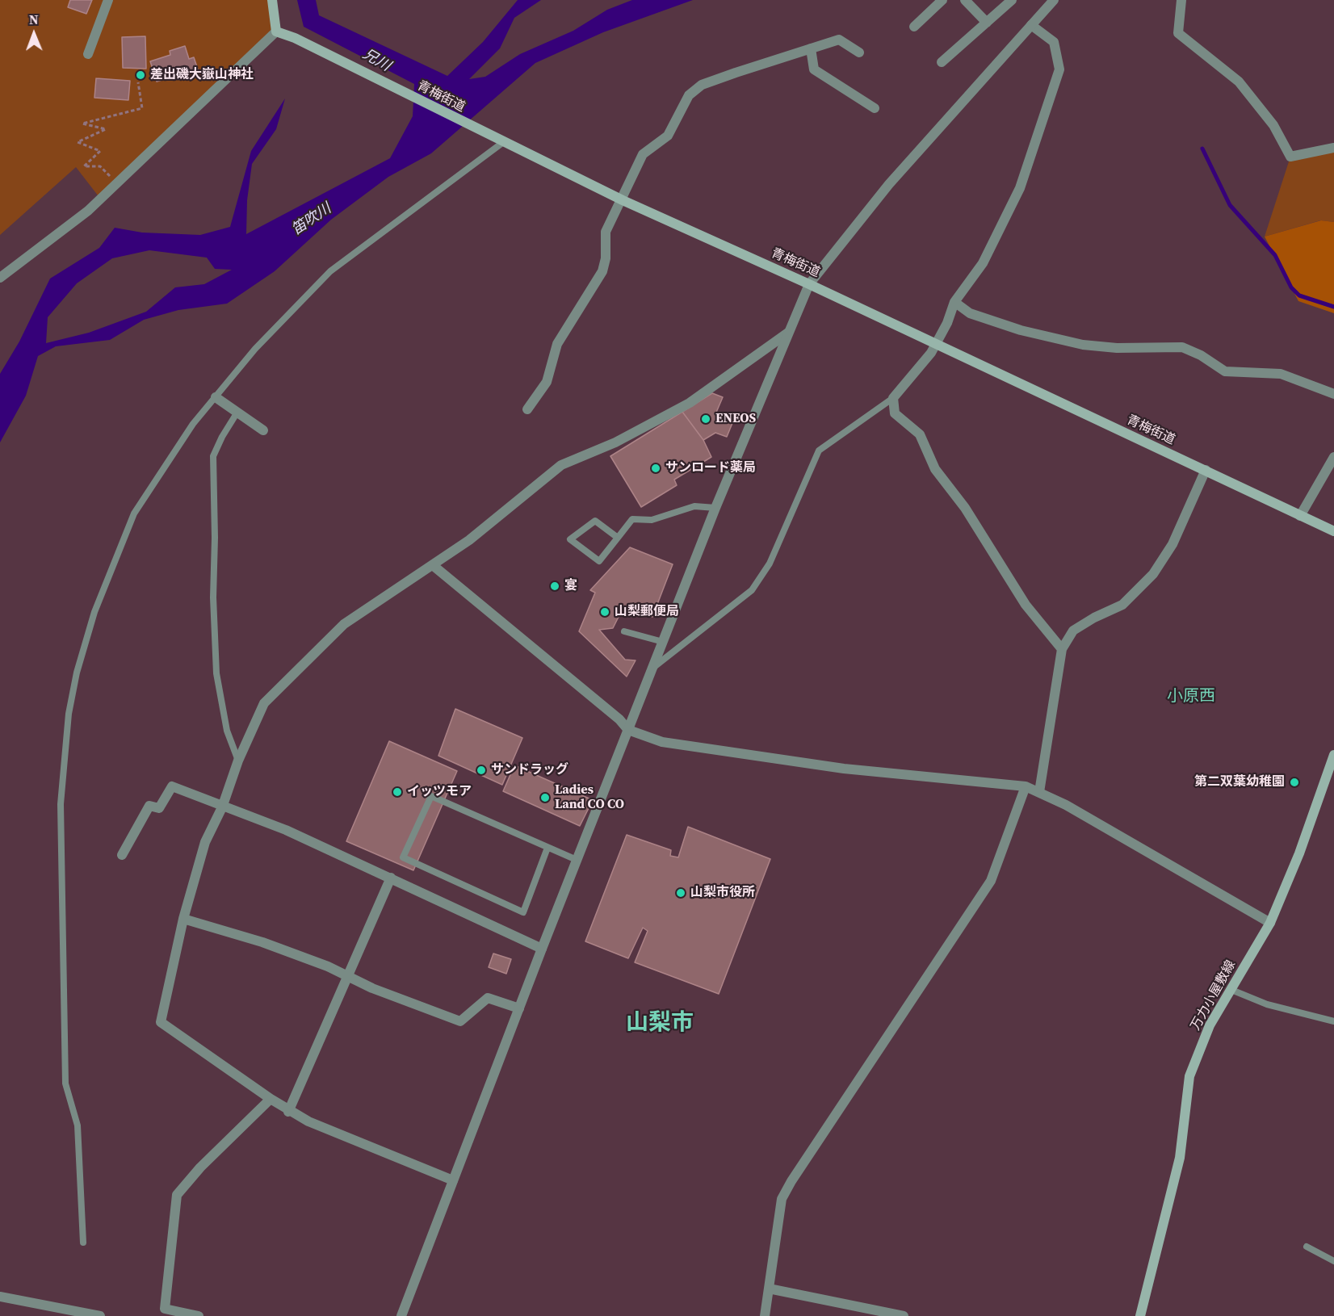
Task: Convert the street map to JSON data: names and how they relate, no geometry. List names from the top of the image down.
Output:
{
  "streets": {
    "main road": ["青梅街道", "万力小屋敷線"]
  },
  "districts": ["小原西", "山梨市"],
  "water": ["兄川", "笛吹川"],
  "places": [
    "差出磯大嶽山神社",
    "ENEOS",
    "サンロード薬局",
    "宴",
    "山梨郵便局",
    "サンドラッグ",
    "第二双葉幼稚園",
    "イッツモア",
    "Ladies Land CO CO",
    "山梨市役所"
  ],
  "north": "top"
}
